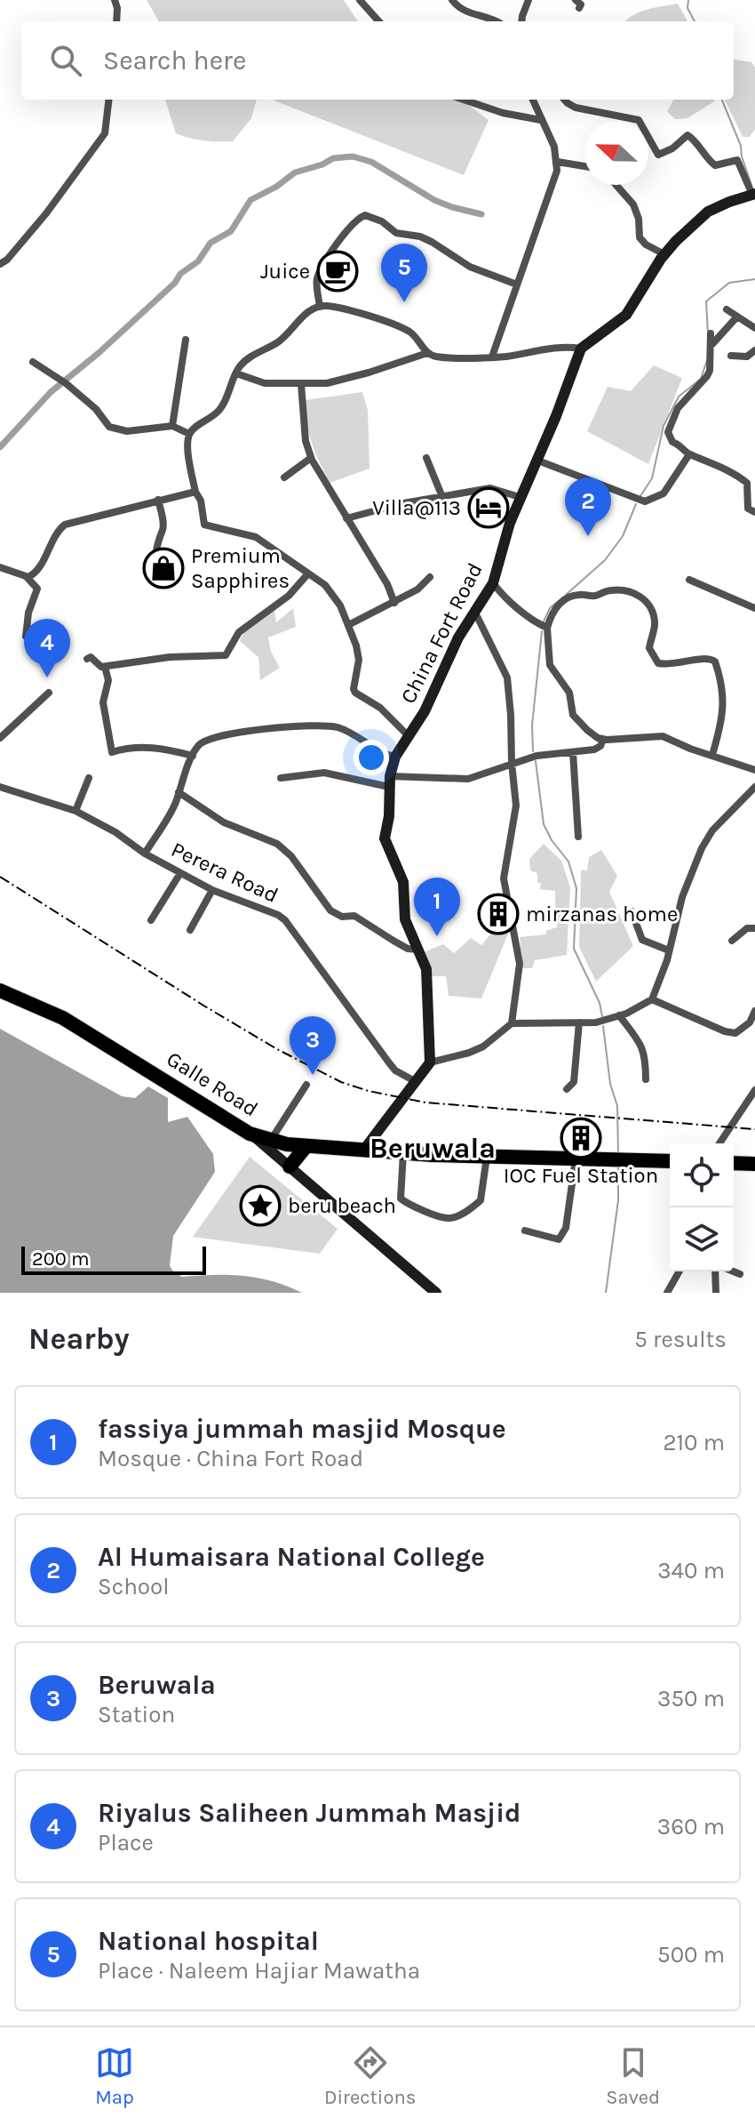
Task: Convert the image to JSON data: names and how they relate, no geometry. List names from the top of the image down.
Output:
{
  "streets": {
    "highway": ["Galle Road"],
    "street": ["China Fort Road", "Perera Road"]
  },
  "districts": ["Beruwala"],
  "places": {
    "cafe": ["Juice"],
    "hotel": ["Villa@113"],
    "shop": ["Premium Sapphires"],
    "building": ["mirzanas home", "IOC Fuel Station"],
    "place": ["beru beach"]
  },
  "scale_bar": "200 m",
  "north": "left",
  "page": {
    "search": "Search here",
    "pins": [
      "5",
      "2",
      "4",
      "1",
      "3"
    ],
    "scale": "200 m",
    "heading": ["Nearby", "5 results"],
    "list": [
      {
        "mark": "1",
        "name": "fassiya jummah masjid Mosque",
        "note": "Mosque · China Fort Road",
        "value": "210 m"
      },
      {
        "mark": "2",
        "name": "Al Humaisara National College",
        "note": "School",
        "value": "340 m"
      },
      {
        "mark": "3",
        "name": "Beruwala",
        "note": "Station",
        "value": "350 m"
      },
      {
        "mark": "4",
        "name": "Riyalus Saliheen Jummah Masjid",
        "note": "Place",
        "value": "360 m"
      },
      {
        "mark": "5",
        "name": "National hospital",
        "note": "Place · Naleem Hajiar Mawatha",
        "value": "500 m"
      }
    ],
    "nav": ["Map", "Directions", "Saved"]
  }
}
